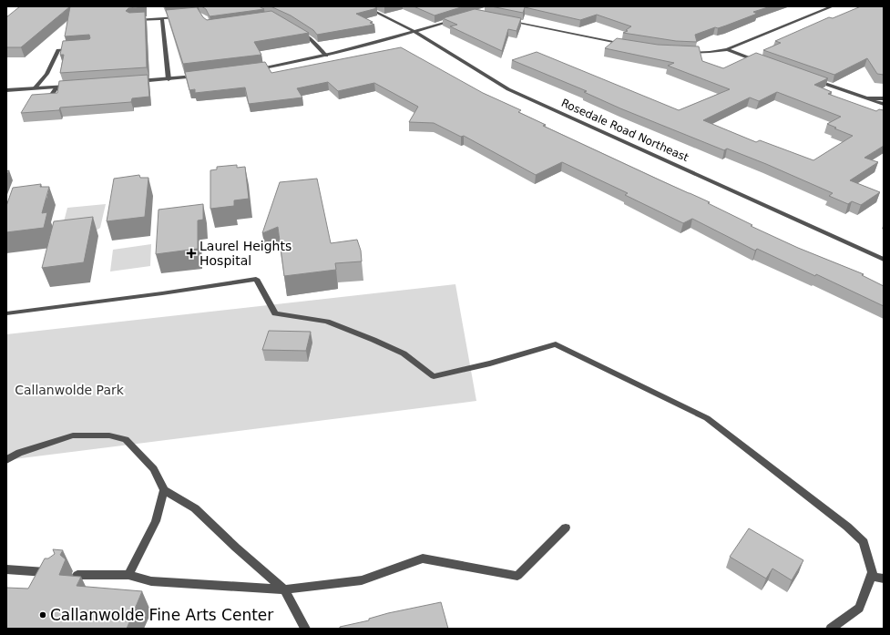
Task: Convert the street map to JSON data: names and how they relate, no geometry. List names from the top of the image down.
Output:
{
  "streets": {
    "street": ["Rosedale Road Northeast"]
  },
  "parks": ["Callanwolde Park"],
  "places": {
    "health": ["Laurel Heights Hospital"],
    "other": ["Callanwolde Fine Arts Center"]
  }
}
